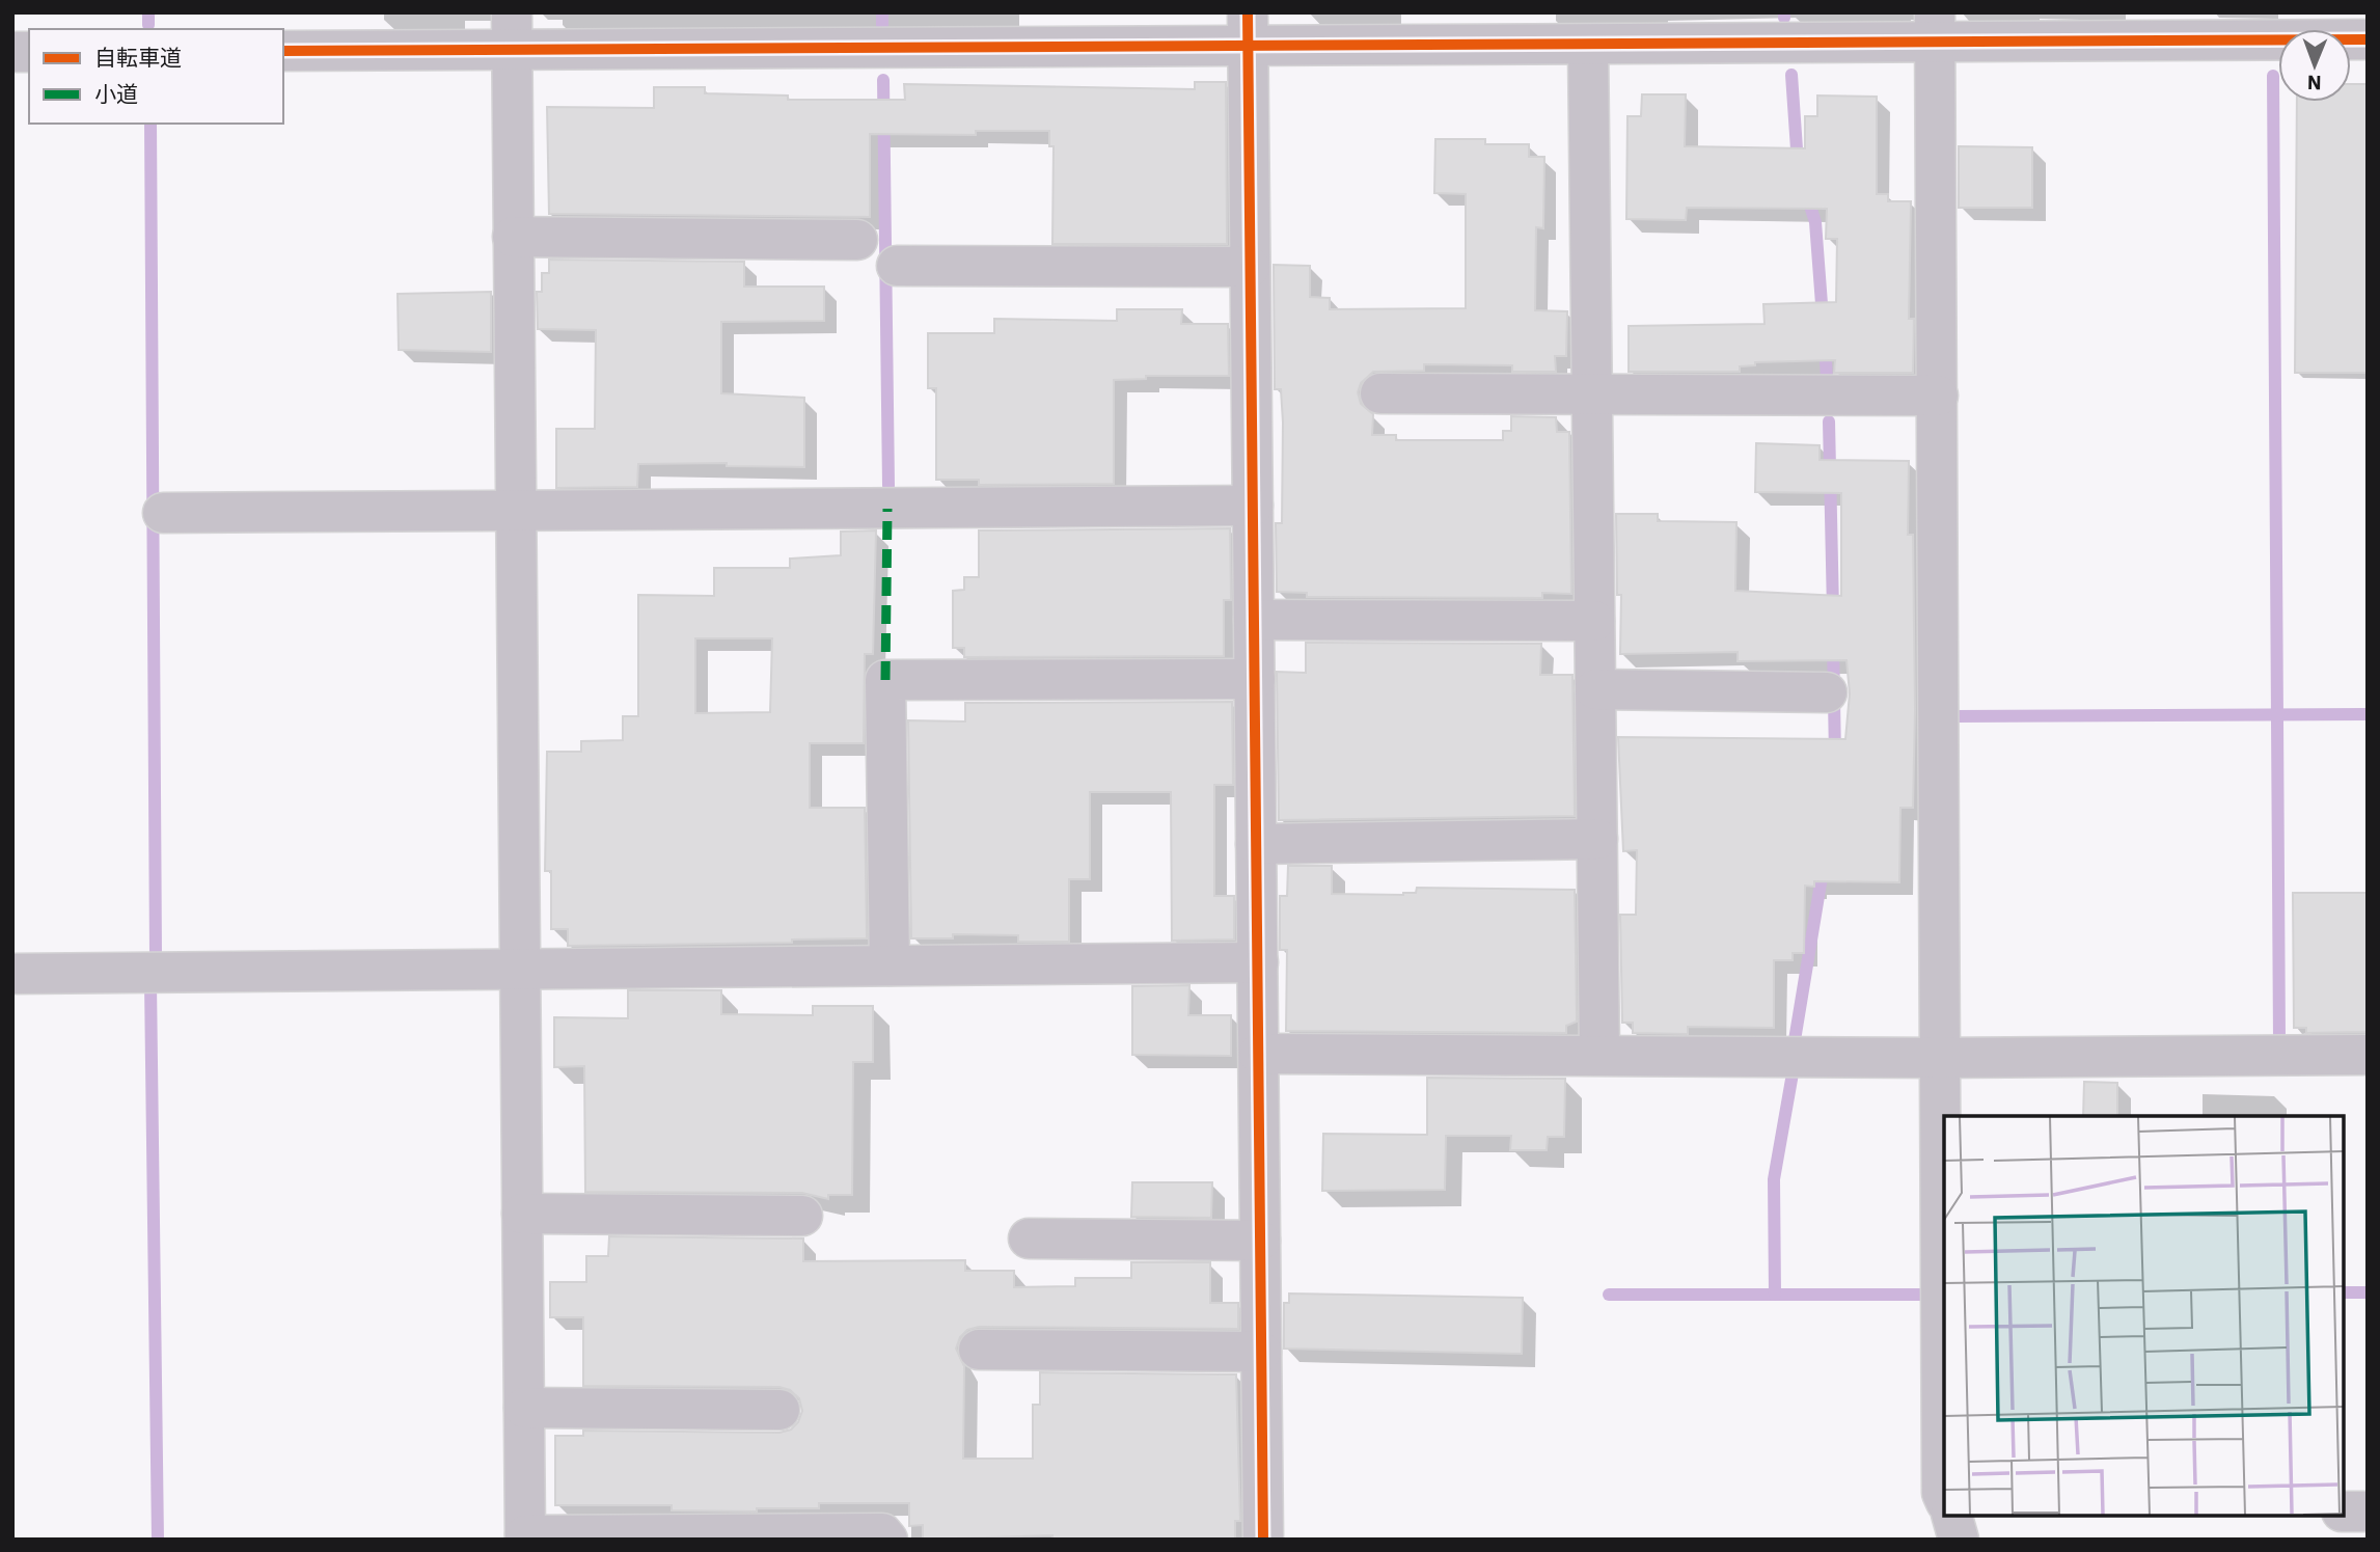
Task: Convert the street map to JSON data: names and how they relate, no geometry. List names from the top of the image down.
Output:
{
  "legend": ["自転車道", "小道"],
  "north": "bottom"
}
